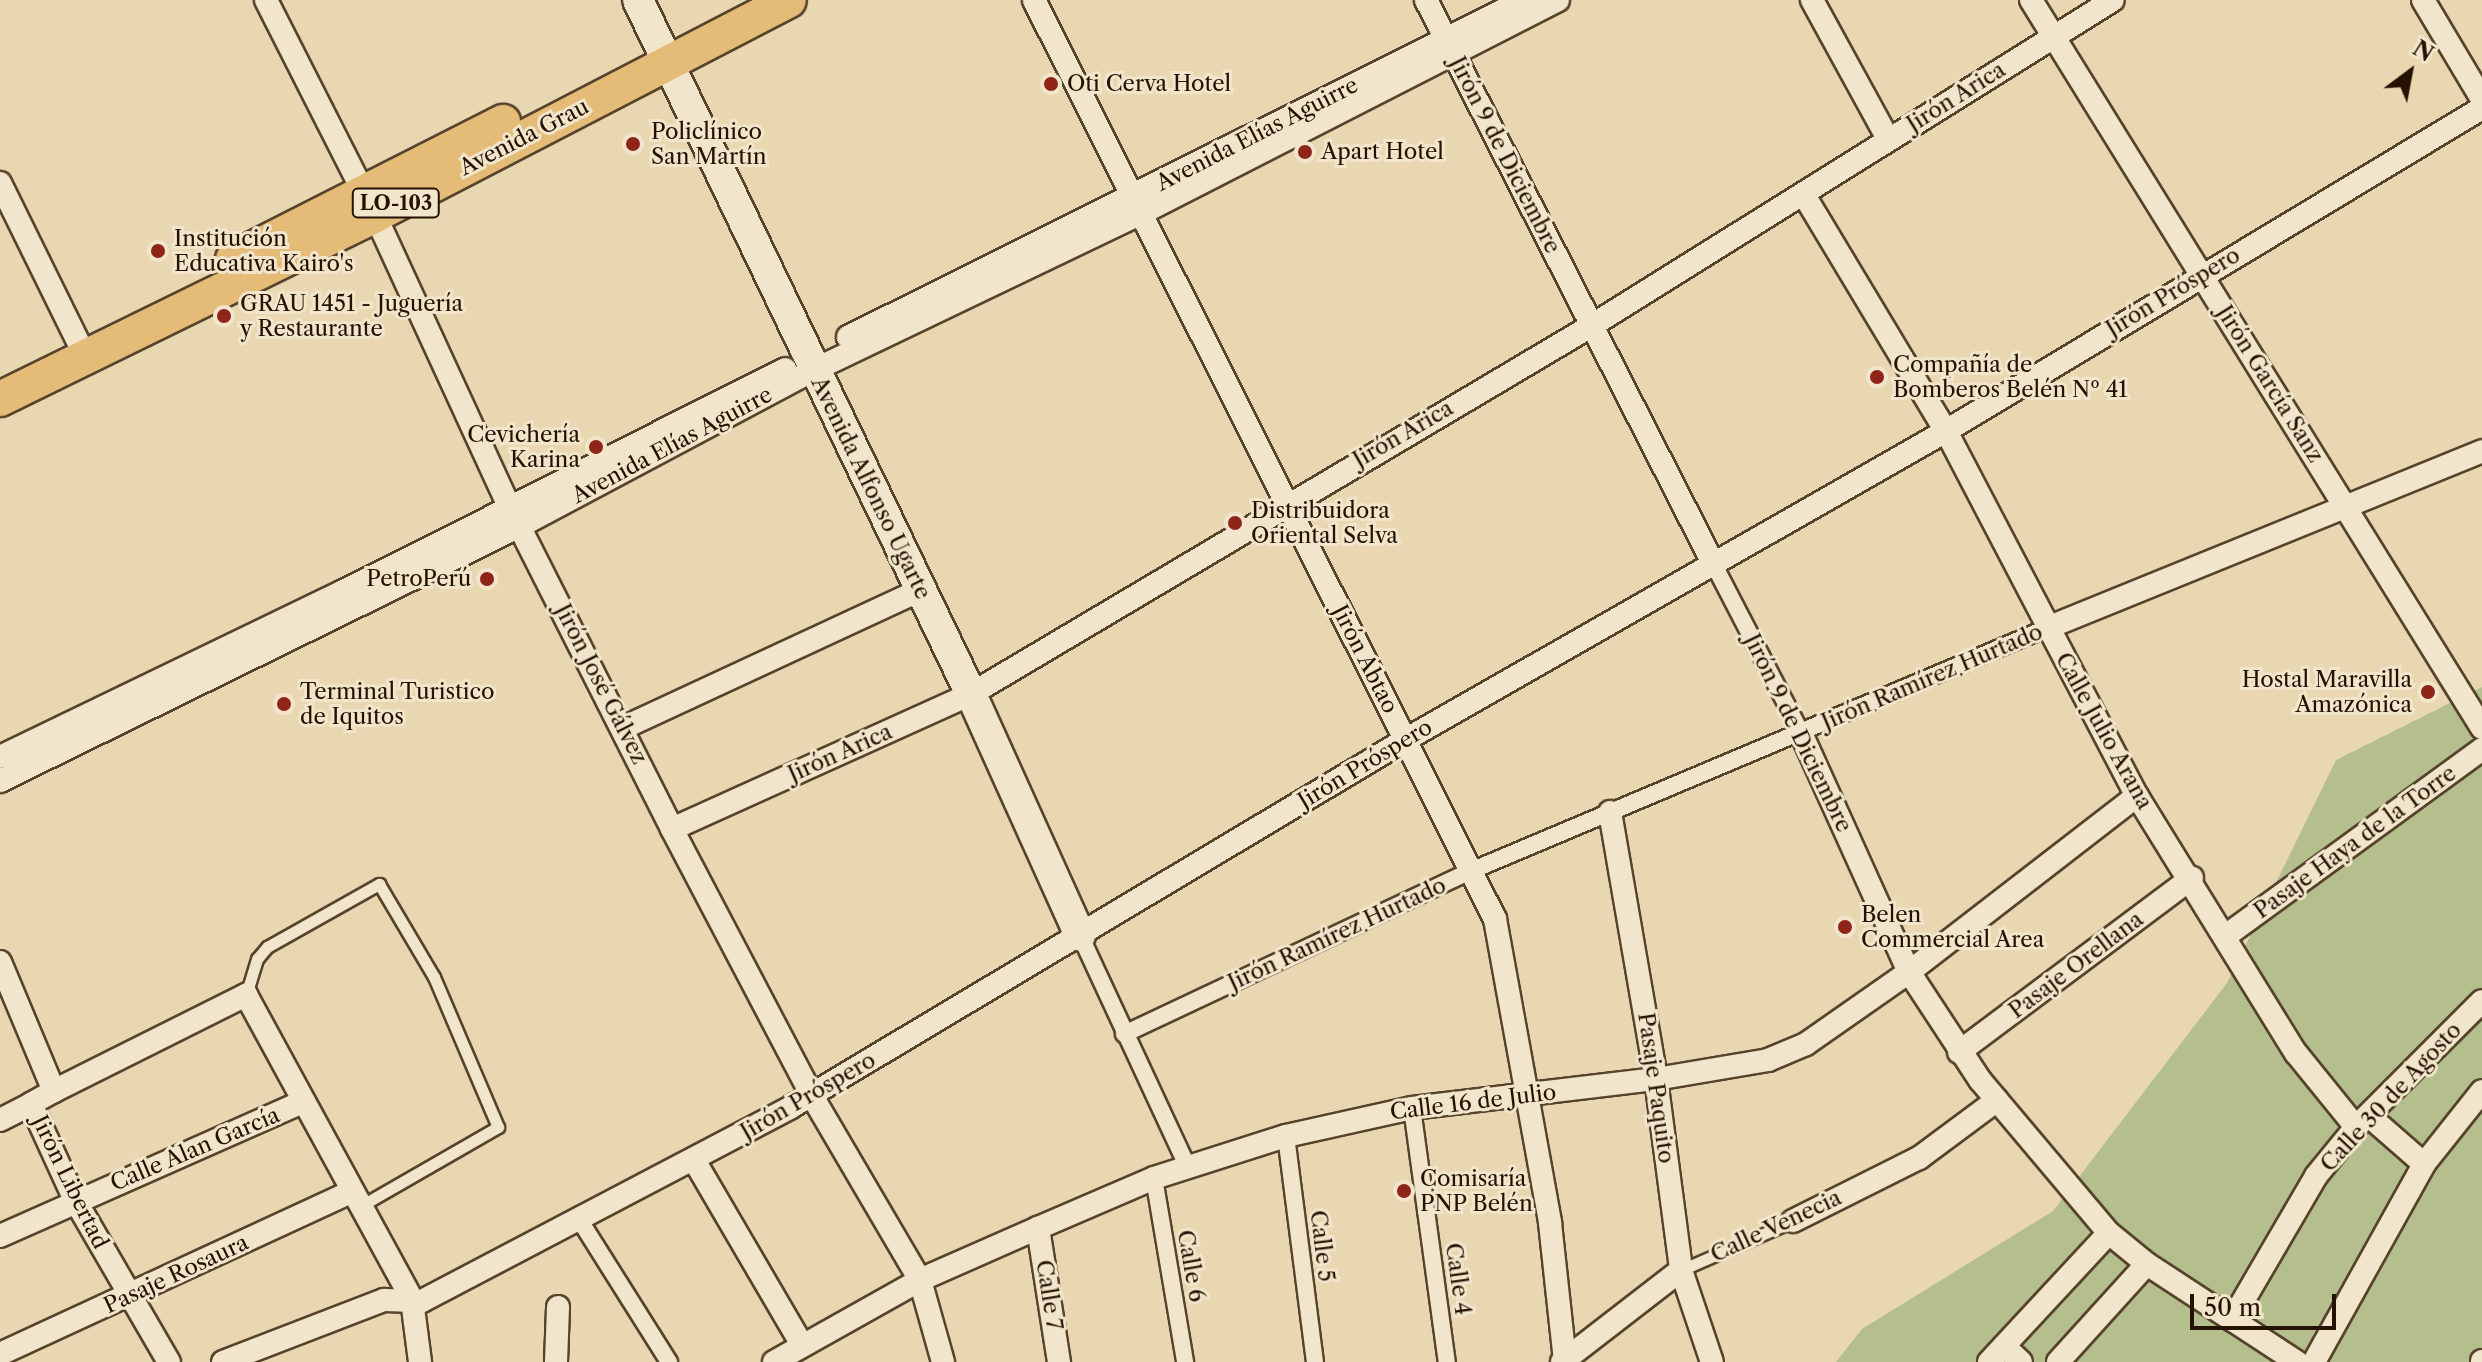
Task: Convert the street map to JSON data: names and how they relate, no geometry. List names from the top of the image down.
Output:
{
  "streets": {
    "main road": ["Avenida Grau", "LO-103", "Avenida Alfonso Ugarte"],
    "street": [
      "Jirón Arica",
      "Avenida Elías Aguirre",
      "Jirón 9 de Diciembre",
      "Jirón Próspero",
      "Jirón García Sanz",
      "Jirón Abtao",
      "Jirón Ramírez Hurtado",
      "Jirón José Gálvez",
      "Calle Julio Arana",
      "Pasaje Haya de la Torre",
      "Pasaje Orellana",
      "Pasaje Paquito",
      "Calle 30 de Agosto",
      "Calle 16 de Julio",
      "Calle Alan García",
      "Jirón Libertad",
      "Calle Venecia",
      "Calle 5",
      "Calle 6",
      "Pasaje Rosaura",
      "Calle 4",
      "Calle 7"
    ]
  },
  "crossings": [
    ["Jirón Arica", "Jirón 9 de Diciembre"],
    ["Jirón Arica", "Jirón García Sanz"],
    ["Jirón Arica", "Avenida Alfonso Ugarte"],
    ["Jirón Arica", "Jirón Abtao"],
    ["Jirón Arica", "Jirón José Gálvez"],
    ["Jirón Arica", "Calle Julio Arana"],
    ["Avenida Elías Aguirre", "Jirón 9 de Diciembre"],
    ["Avenida Elías Aguirre", "Avenida Alfonso Ugarte"],
    ["Avenida Elías Aguirre", "Jirón Abtao"],
    ["Avenida Elías Aguirre", "Jirón José Gálvez"],
    ["Avenida Grau", "Avenida Alfonso Ugarte"],
    ["Avenida Grau", "Jirón José Gálvez"],
    ["Jirón 9 de Diciembre", "Jirón Próspero"],
    ["Jirón 9 de Diciembre", "Jirón Ramírez Hurtado"],
    ["Jirón 9 de Diciembre", "Pasaje Orellana"],
    ["Jirón 9 de Diciembre", "Calle 30 de Agosto"],
    ["Jirón 9 de Diciembre", "Calle 16 de Julio"],
    ["Jirón 9 de Diciembre", "Calle Venecia"],
    ["Jirón Próspero", "Jirón García Sanz"],
    ["Jirón Próspero", "Avenida Alfonso Ugarte"],
    ["Jirón Próspero", "Jirón Abtao"],
    ["Jirón Próspero", "Jirón José Gálvez"],
    ["Jirón Próspero", "Calle Julio Arana"],
    ["Jirón García Sanz", "Jirón Ramírez Hurtado"],
    ["Jirón Abtao", "Jirón Ramírez Hurtado"],
    ["Jirón Abtao", "Calle 16 de Julio"],
    ["Jirón Abtao", "Calle Venecia"],
    ["Jirón Ramírez Hurtado", "Calle Julio Arana"],
    ["Jirón Ramírez Hurtado", "Pasaje Paquito"],
    ["Jirón José Gálvez", "Calle 16 de Julio"],
    ["Calle Julio Arana", "Pasaje Haya de la Torre"],
    ["Calle Julio Arana", "Pasaje Orellana"],
    ["Calle Julio Arana", "Calle 30 de Agosto"],
    ["Calle Julio Arana", "Calle 16 de Julio"],
    ["Pasaje Paquito", "Calle 16 de Julio"],
    ["Pasaje Paquito", "Calle Venecia"],
    ["Calle 16 de Julio", "Calle 5"],
    ["Calle 16 de Julio", "Calle 6"],
    ["Calle 16 de Julio", "Calle 4"],
    ["Calle 16 de Julio", "Calle 7"],
    ["Calle Alan García", "Jirón Libertad"],
    ["Jirón Libertad", "Pasaje Rosaura"]
  ],
  "places": [
    "Oti Cerva Hotel",
    "Policlínico San Martín",
    "Apart Hotel",
    "Institución Educativa Kairo's",
    "GRAU 1451 - Juguería y Restaurante",
    "Compañía de Bomberos Belén Nº 41",
    "Cevichería Karina",
    "Distribuidora Oriental Selva",
    "PetroPerú",
    "Hostal Maravilla Amazónica",
    "Terminal Turistico de Iquitos",
    "Belen Commercial Area",
    "Comisaría PNP Belén"
  ],
  "scale_bar": "50 m",
  "north": "top right"
}
